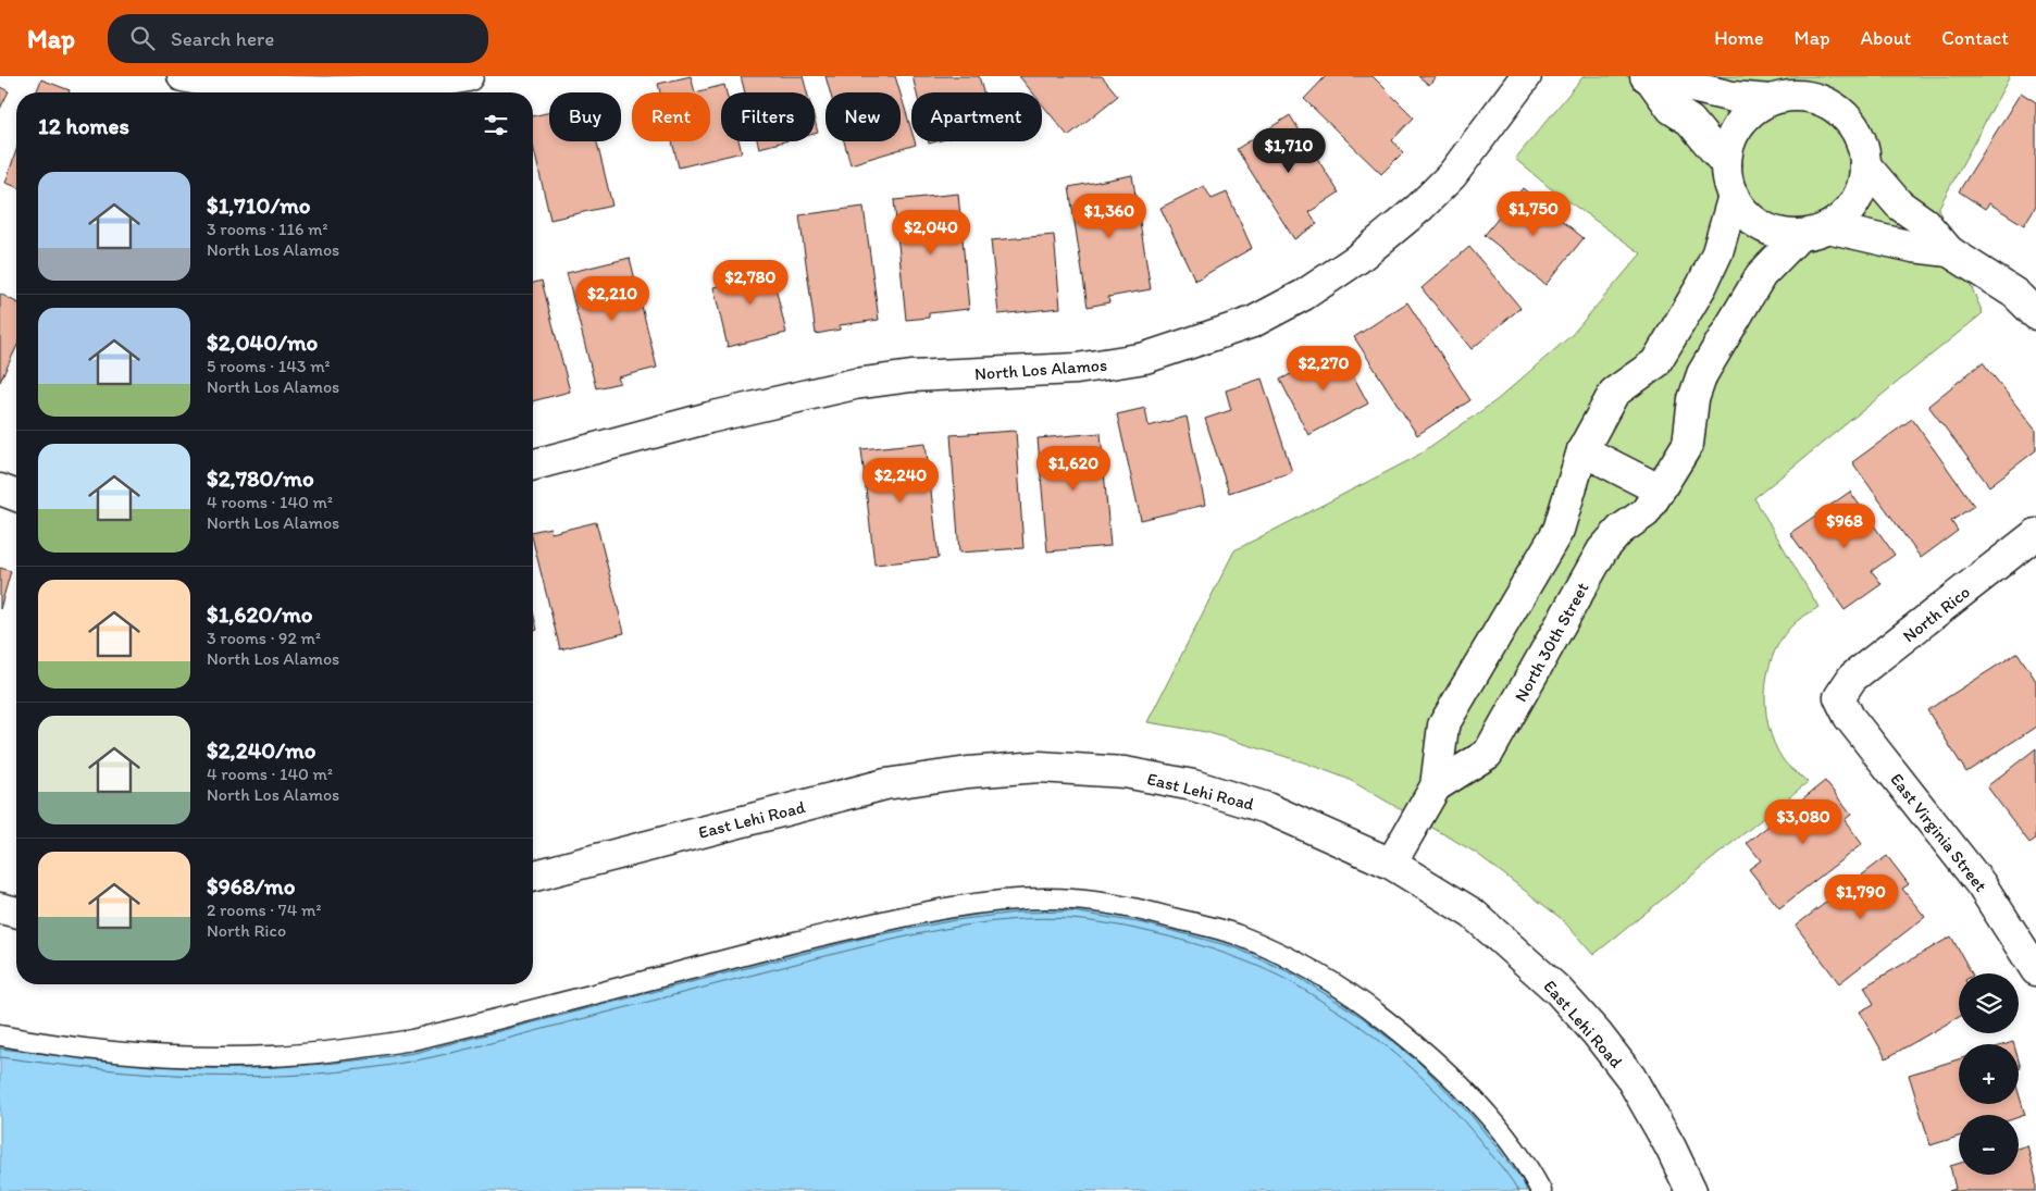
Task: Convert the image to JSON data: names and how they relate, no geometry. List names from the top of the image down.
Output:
{
  "streets": {
    "street": [
      "North Los Alamos",
      "North Rico",
      "North 30th Street",
      "East Lehi Road",
      "East Virginia Street"
    ]
  },
  "crossings": [
    ["North Rico", "East Virginia Street"],
    ["North 30th Street", "East Lehi Road"]
  ],
  "page": {
    "header": "Map",
    "search": "Search here",
    "nav": [
      "Home",
      "Map",
      "About",
      "Contact"
    ],
    "chip": [
      "Buy",
      "Rent",
      "Filters",
      "New",
      "Apartment"
    ],
    "heading": "12 homes",
    "price": [
      "$1,710",
      "$1,750",
      "$1,360",
      "$2,040",
      "$2,780",
      "$2,210",
      "$2,270",
      "$1,620",
      "$2,240",
      "$968",
      "$3,080",
      "$1,790"
    ],
    "list": [
      {
        "name": "$1,710/mo",
        "note": "3 rooms · 116 m² · North Los Alamos"
      },
      {
        "name": "$2,040/mo",
        "note": "5 rooms · 143 m² · North Los Alamos"
      },
      {
        "name": "$2,780/mo",
        "note": "4 rooms · 140 m² · North Los Alamos"
      },
      {
        "name": "$1,620/mo",
        "note": "3 rooms · 92 m² · North Los Alamos"
      },
      {
        "name": "$2,240/mo",
        "note": "4 rooms · 140 m² · North Los Alamos"
      },
      {
        "name": "$968/mo",
        "note": "2 rooms · 74 m² · North Rico"
      }
    ],
    "map_buttons": ["+", "−"]
  }
}
